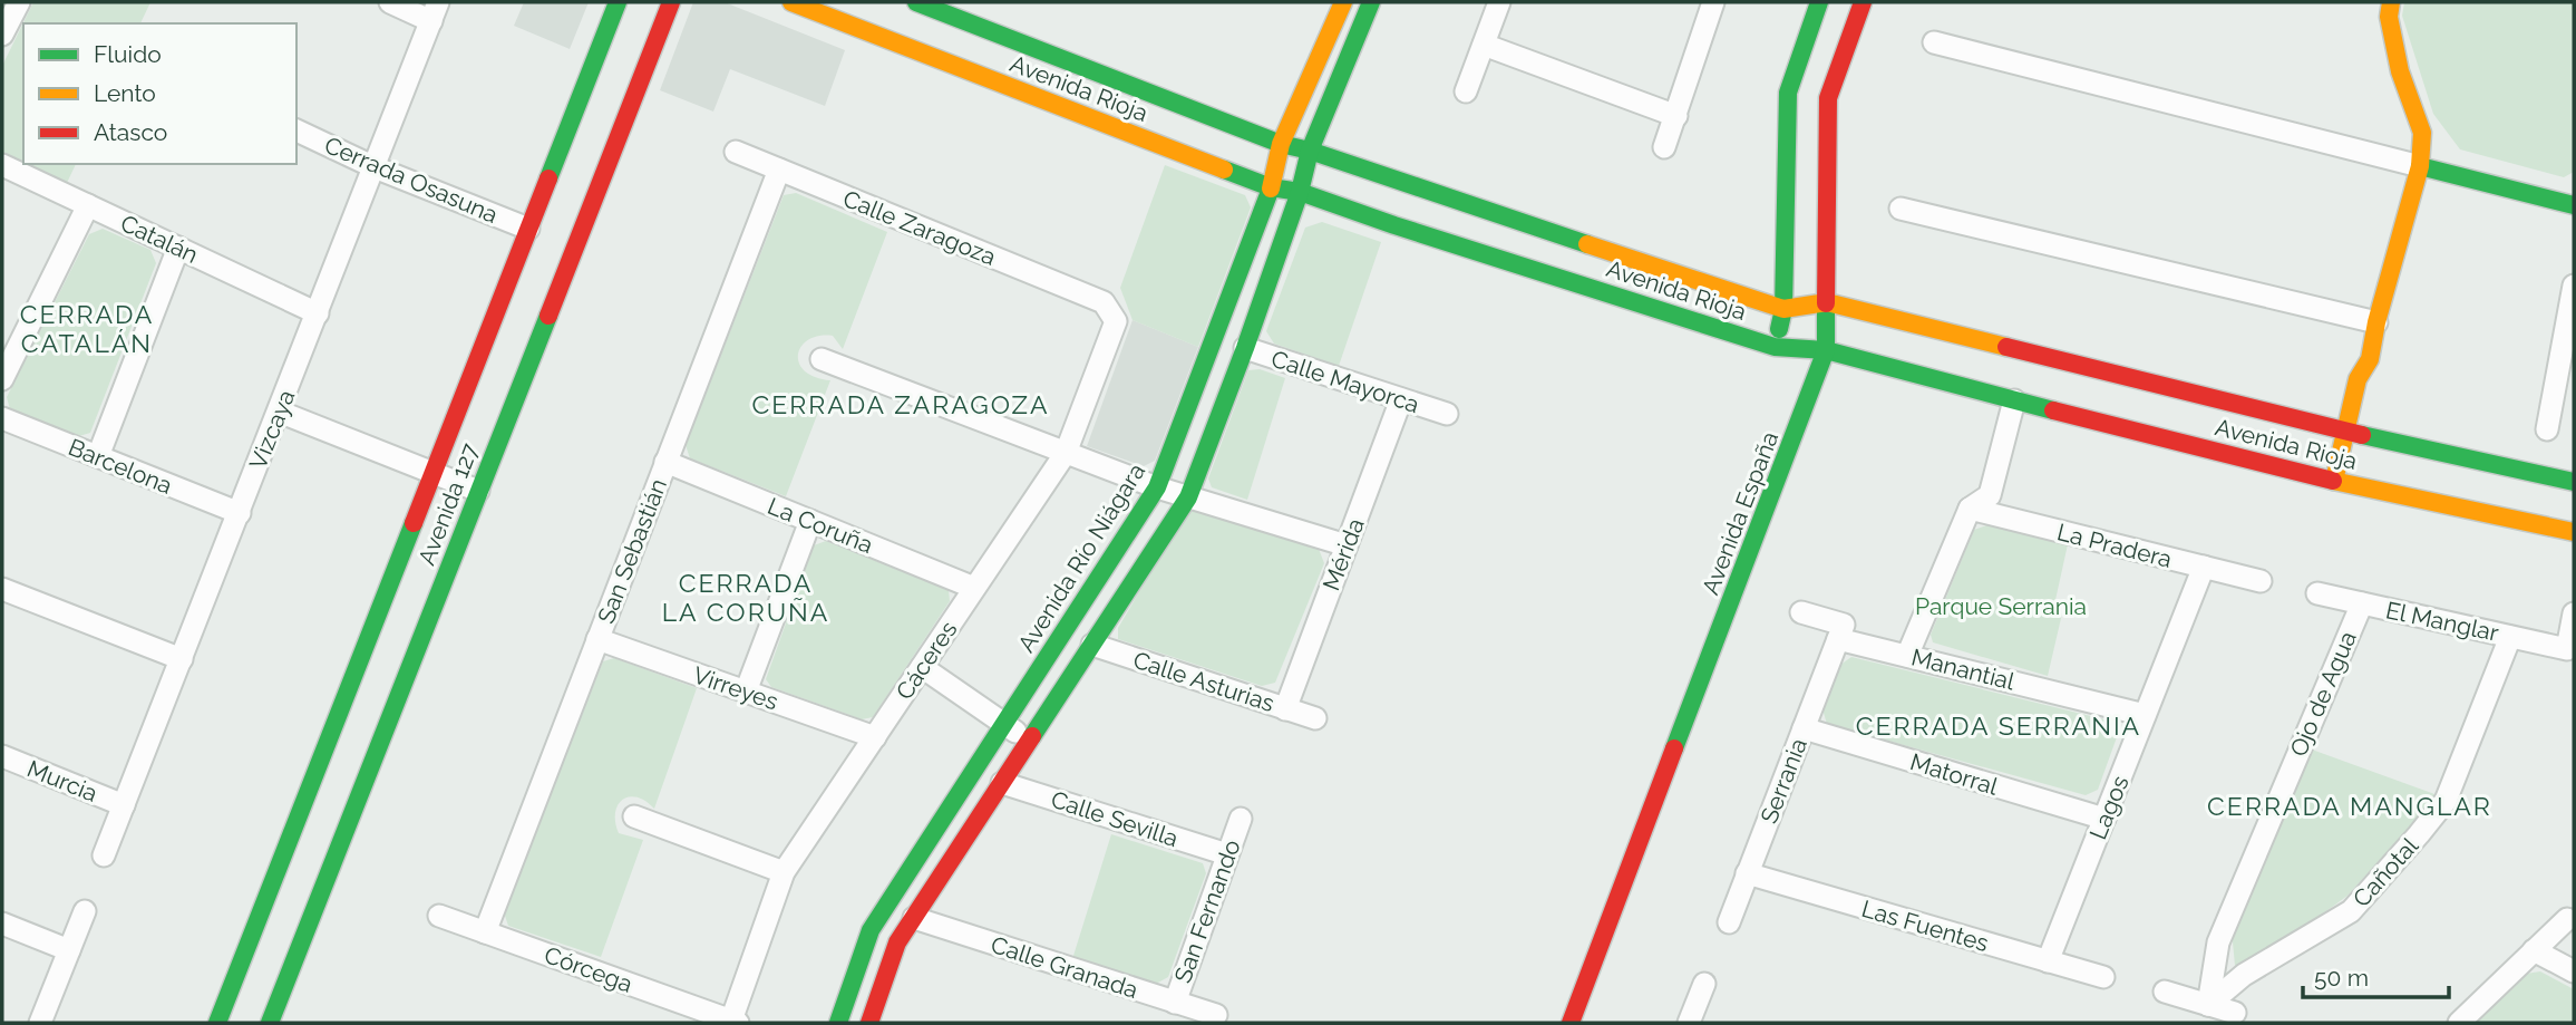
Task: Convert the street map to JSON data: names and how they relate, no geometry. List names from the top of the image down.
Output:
{
  "streets": {
    "main road": [
      "Avenida Rioja",
      "Avenida 127",
      "Avenida España",
      "Avenida Río Niágara"
    ],
    "street": [
      "Cerrada Osasuna",
      "Calle Zaragoza",
      "Catalán",
      "Calle Mayorca",
      "Vizcaya",
      "Barcelona",
      "La Coruña",
      "La Pradera",
      "San Sebastián",
      "Mérida",
      "El Manglar",
      "Cáceres",
      "Manantial",
      "Calle Asturias",
      "Virreyes",
      "Ojo de Agua",
      "Matorral",
      "Murcia",
      "Serrania",
      "Lagos",
      "Calle Sevilla",
      "Cañotal",
      "San Fernando",
      "Las Fuentes",
      "Calle Granada",
      "Córcega"
    ]
  },
  "crossings": [
    ["Avenida Rioja", "Avenida España"],
    ["Avenida Rioja", "Avenida Río Niágara"],
    ["Cerrada Osasuna", "Vizcaya"],
    ["Cerrada Osasuna", "Avenida 127"],
    ["Calle Zaragoza", "San Sebastián"],
    ["Calle Zaragoza", "Cáceres"],
    ["Catalán", "Vizcaya"],
    ["Calle Mayorca", "Mérida"],
    ["Vizcaya", "Barcelona"],
    ["Vizcaya", "Murcia"],
    ["La Coruña", "San Sebastián"],
    ["La Coruña", "Cáceres"],
    ["La Pradera", "Lagos"],
    ["San Sebastián", "Virreyes"],
    ["San Sebastián", "Córcega"],
    ["Mérida", "Calle Asturias"],
    ["El Manglar", "Ojo de Agua"],
    ["El Manglar", "Cañotal"],
    ["Cáceres", "Virreyes"],
    ["Cáceres", "Córcega"],
    ["Manantial", "Serrania"],
    ["Manantial", "Lagos"],
    ["Ojo de Agua", "Cañotal"],
    ["Matorral", "Serrania"],
    ["Matorral", "Lagos"],
    ["Serrania", "Las Fuentes"],
    ["Lagos", "Las Fuentes"],
    ["Calle Sevilla", "San Fernando"],
    ["San Fernando", "Calle Granada"]
  ],
  "districts": [
    "CERRADA CATALÁN",
    "CERRADA ZARAGOZA",
    "CERRADA LA CORUÑA",
    "CERRADA SERRANIA",
    "CERRADA MANGLAR"
  ],
  "parks": ["Parque Serrania"],
  "legend": ["Fluido", "Lento", "Atasco"],
  "scale_bar": "50 m"
}
